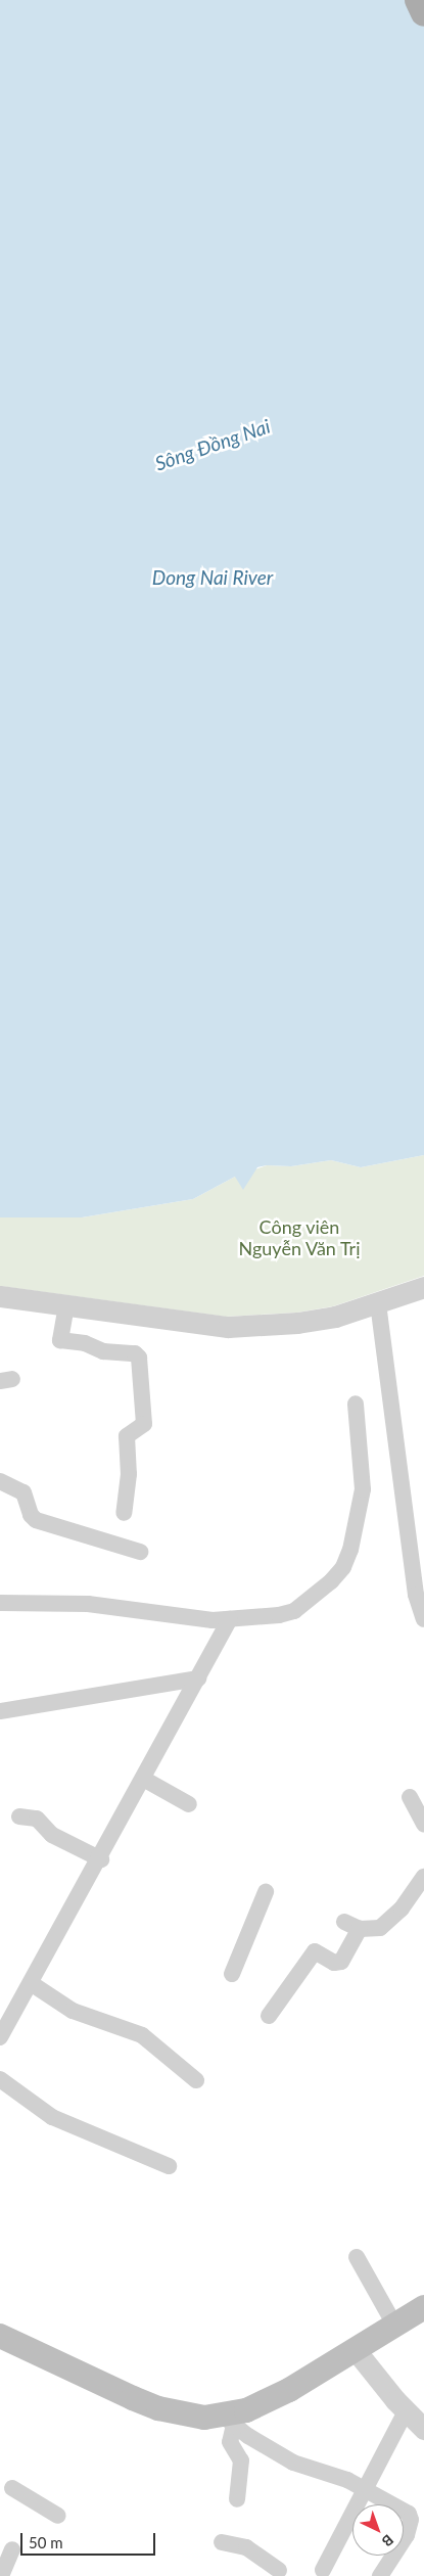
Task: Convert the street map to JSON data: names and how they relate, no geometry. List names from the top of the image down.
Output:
{
  "water": ["Sông Đồng Nai", "Dong Nai River"],
  "parks": ["Công viên Nguyễn Văn Trị"],
  "scale_bar": "50 m",
  "north": "bottom right"
}
